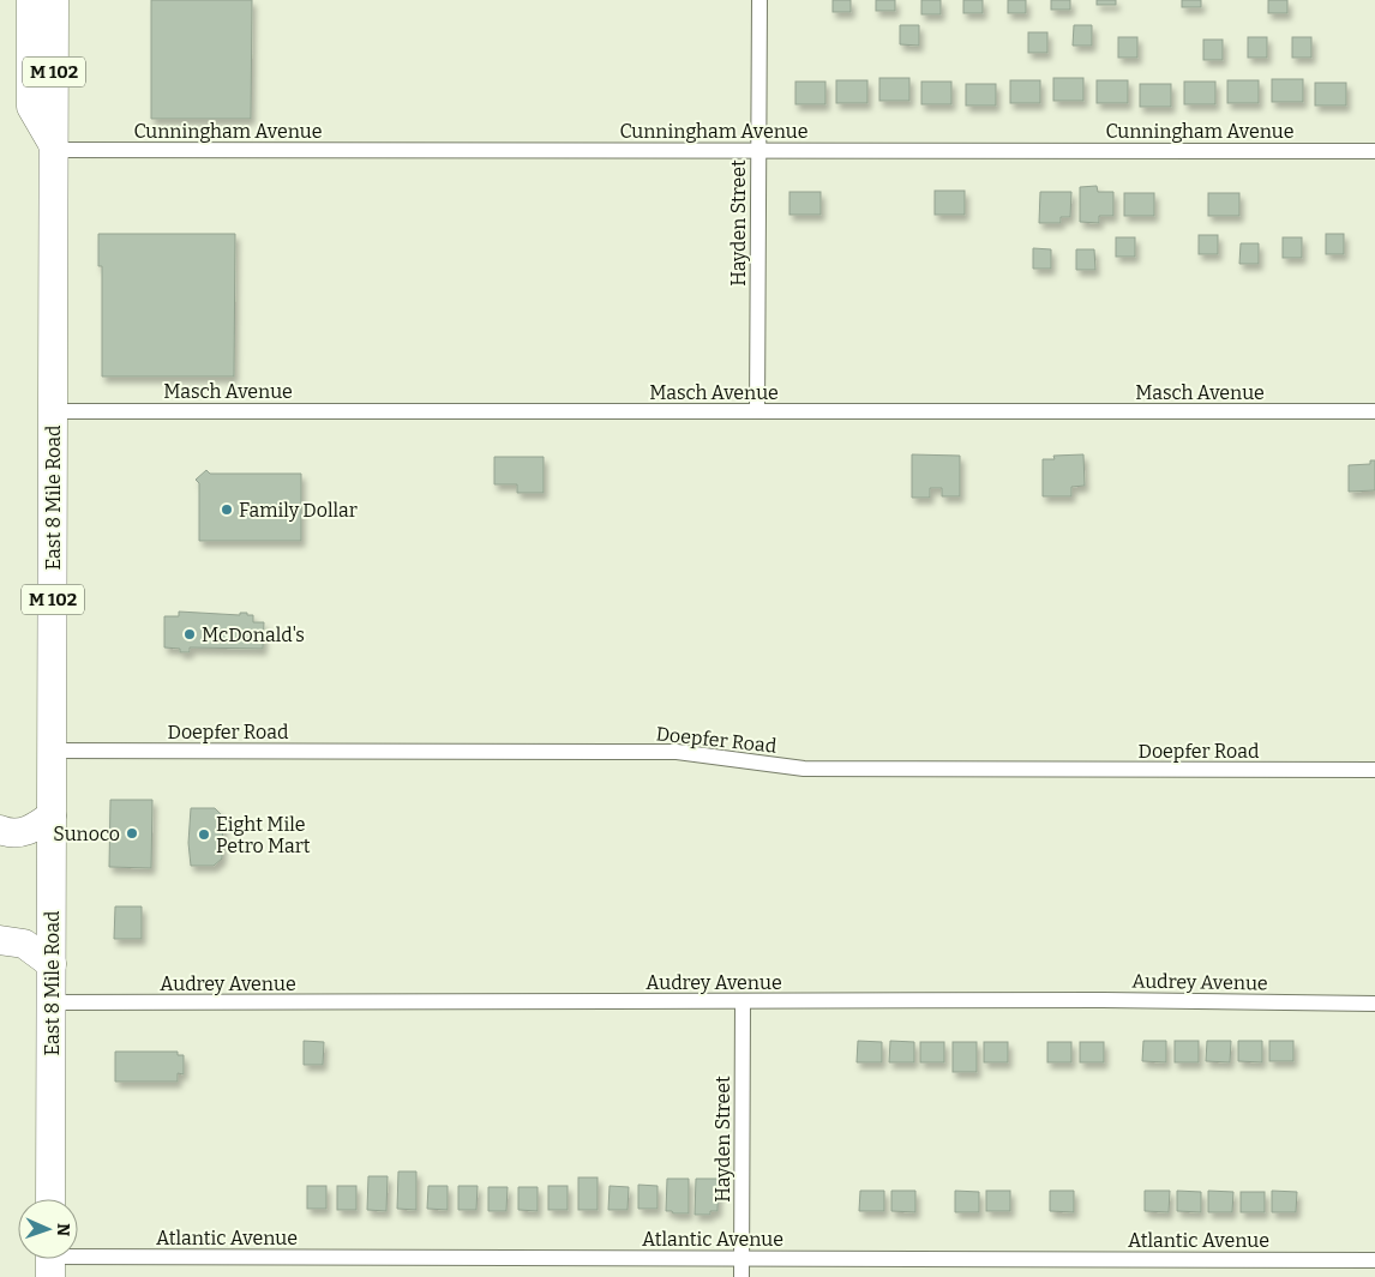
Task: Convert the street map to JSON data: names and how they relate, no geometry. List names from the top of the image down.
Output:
{
  "streets": {
    "highway": ["M 102", "East 8 Mile Road"],
    "street": [
      "Cunningham Avenue",
      "Hayden Street",
      "Masch Avenue",
      "Doepfer Road",
      "Audrey Avenue",
      "Atlantic Avenue"
    ]
  },
  "crossings": [
    ["Cunningham Avenue", "Hayden Street"],
    ["Cunningham Avenue", "East 8 Mile Road"],
    ["Hayden Street", "Masch Avenue"],
    ["Hayden Street", "Audrey Avenue"],
    ["Hayden Street", "Atlantic Avenue"],
    ["Masch Avenue", "East 8 Mile Road"],
    ["East 8 Mile Road", "Doepfer Road"],
    ["East 8 Mile Road", "Audrey Avenue"]
  ],
  "places": [
    "Family Dollar",
    "McDonald's",
    "Sunoco",
    "Eight Mile Petro Mart"
  ],
  "north": "right"
}
